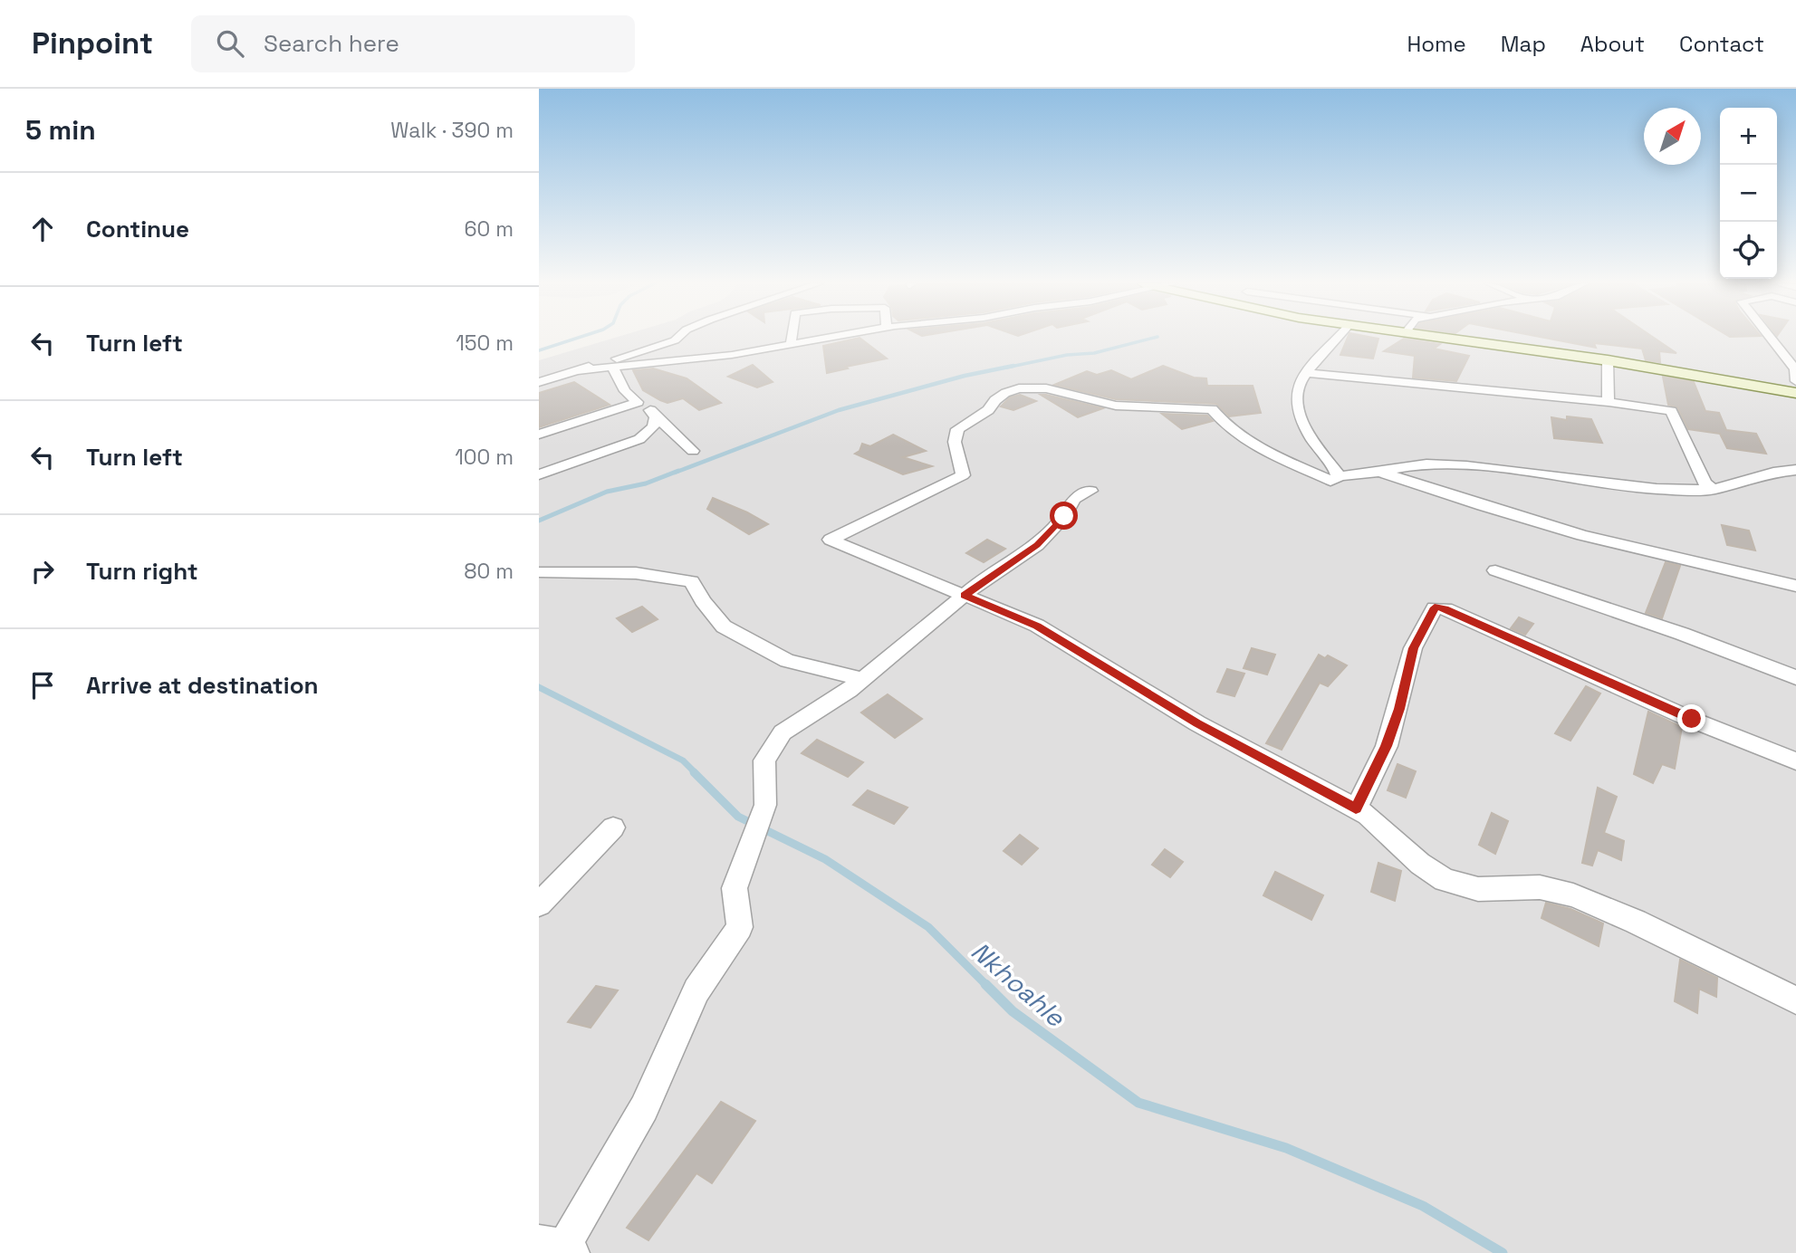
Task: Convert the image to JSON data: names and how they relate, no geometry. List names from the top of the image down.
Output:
{
  "water": ["Nkhoahle"],
  "north": "top right",
  "page": {
    "header": "Pinpoint",
    "search": "Search here",
    "nav": [
      "Home",
      "Map",
      "About",
      "Contact"
    ],
    "heading": ["5 min", "Walk · 390 m"],
    "map_buttons": ["+", "−"],
    "list": [
      ["Continue", "60 m"],
      ["Turn left", "150 m"],
      ["Turn left", "100 m"],
      ["Turn right", "80 m"],
      "Arrive at destination"
    ]
  }
}
